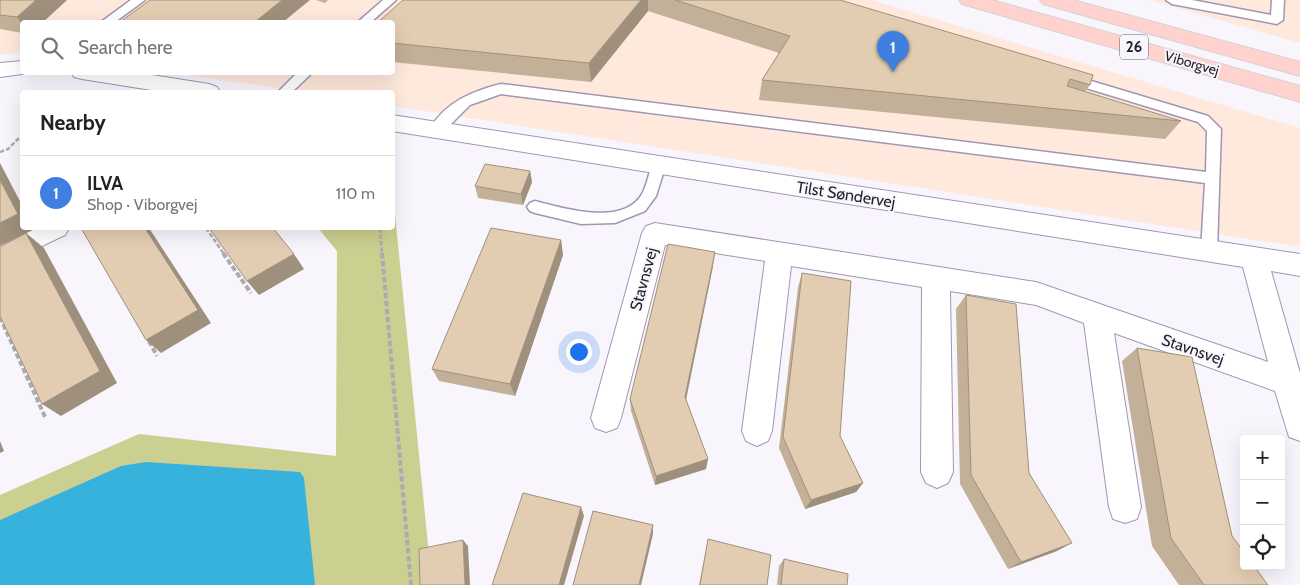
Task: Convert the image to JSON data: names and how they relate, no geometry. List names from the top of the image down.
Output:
{
  "streets": {
    "main road": ["26", "Viborgvej"],
    "street": ["Tilst Søndervej", "Stavnsvej"]
  },
  "page": {
    "search": "Search here",
    "pins": "1",
    "heading": "Nearby",
    "list": [
      {
        "mark": "1",
        "name": "ILVA",
        "note": "Shop · Viborgvej",
        "value": "110 m"
      }
    ],
    "map_buttons": ["+", "−"]
  }
}
